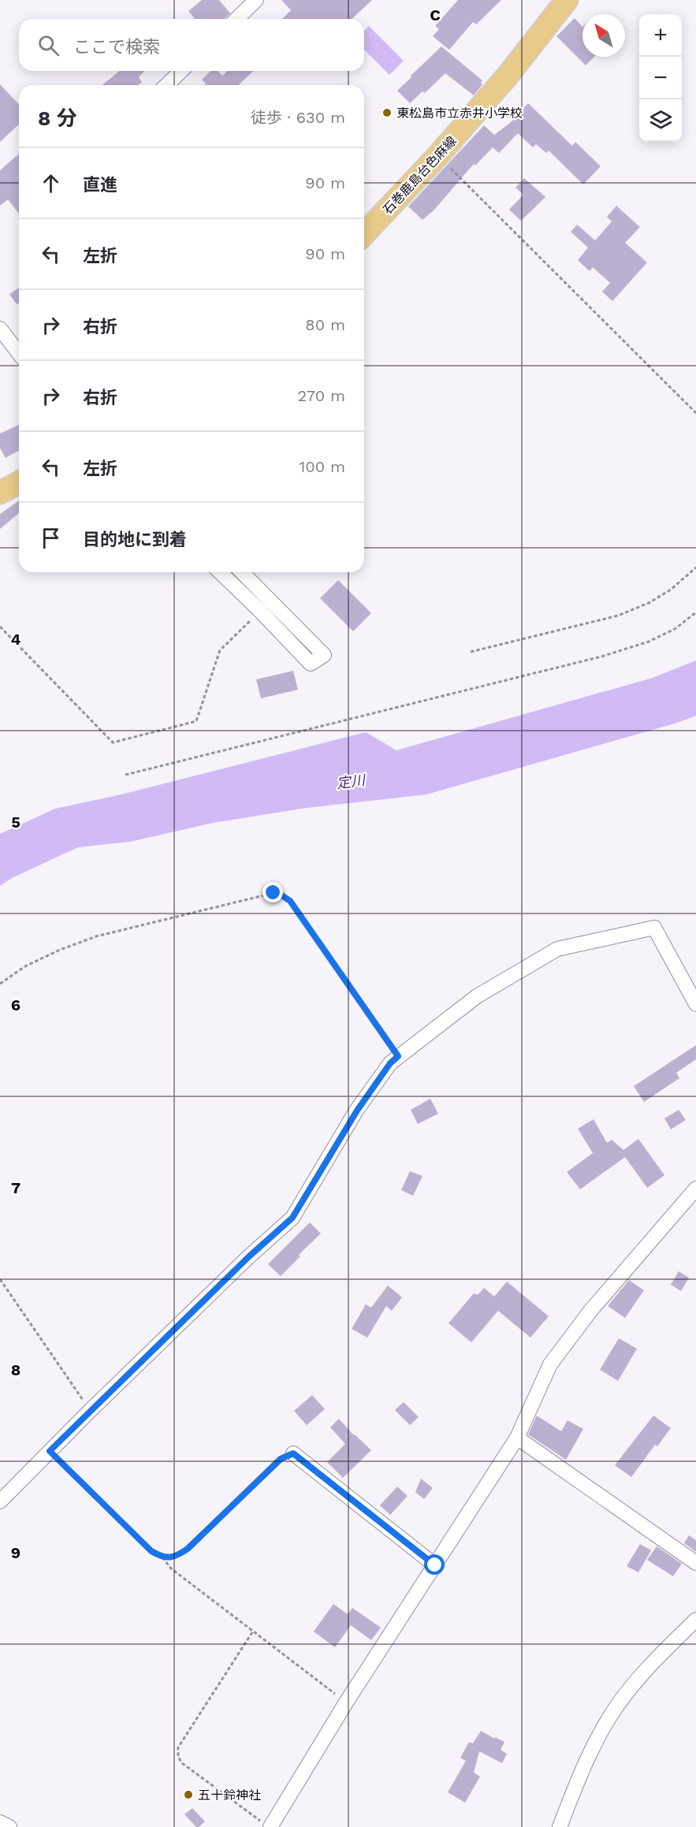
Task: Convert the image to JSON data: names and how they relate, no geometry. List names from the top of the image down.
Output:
{
  "streets": {
    "main road": ["石巻鹿島台色麻線"]
  },
  "water": ["定川"],
  "places": ["東松島市立赤井小学校", "五十鈴神社"],
  "north": "top left",
  "page": {
    "map_buttons": ["+", "−"],
    "search": "ここで検索",
    "heading": ["8 分", "徒歩 · 630 m"],
    "list": [
      ["直進", "90 m"],
      ["左折", "90 m"],
      ["右折", "80 m"],
      ["右折", "270 m"],
      ["左折", "100 m"],
      "目的地に到着"
    ]
  },
  "grid": {
    "columns": ["C"],
    "rows": [
      "4",
      "5",
      "6",
      "7",
      "8",
      "9"
    ]
  }
}
